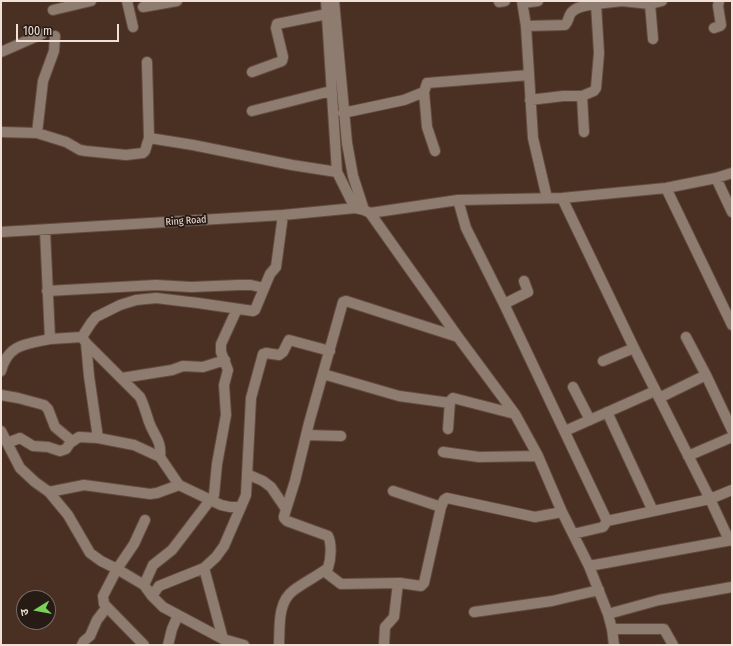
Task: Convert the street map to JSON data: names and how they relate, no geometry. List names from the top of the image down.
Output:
{
  "streets": {
    "street": ["Ring Road"]
  },
  "scale_bar": "100 m",
  "north": "left"
}
